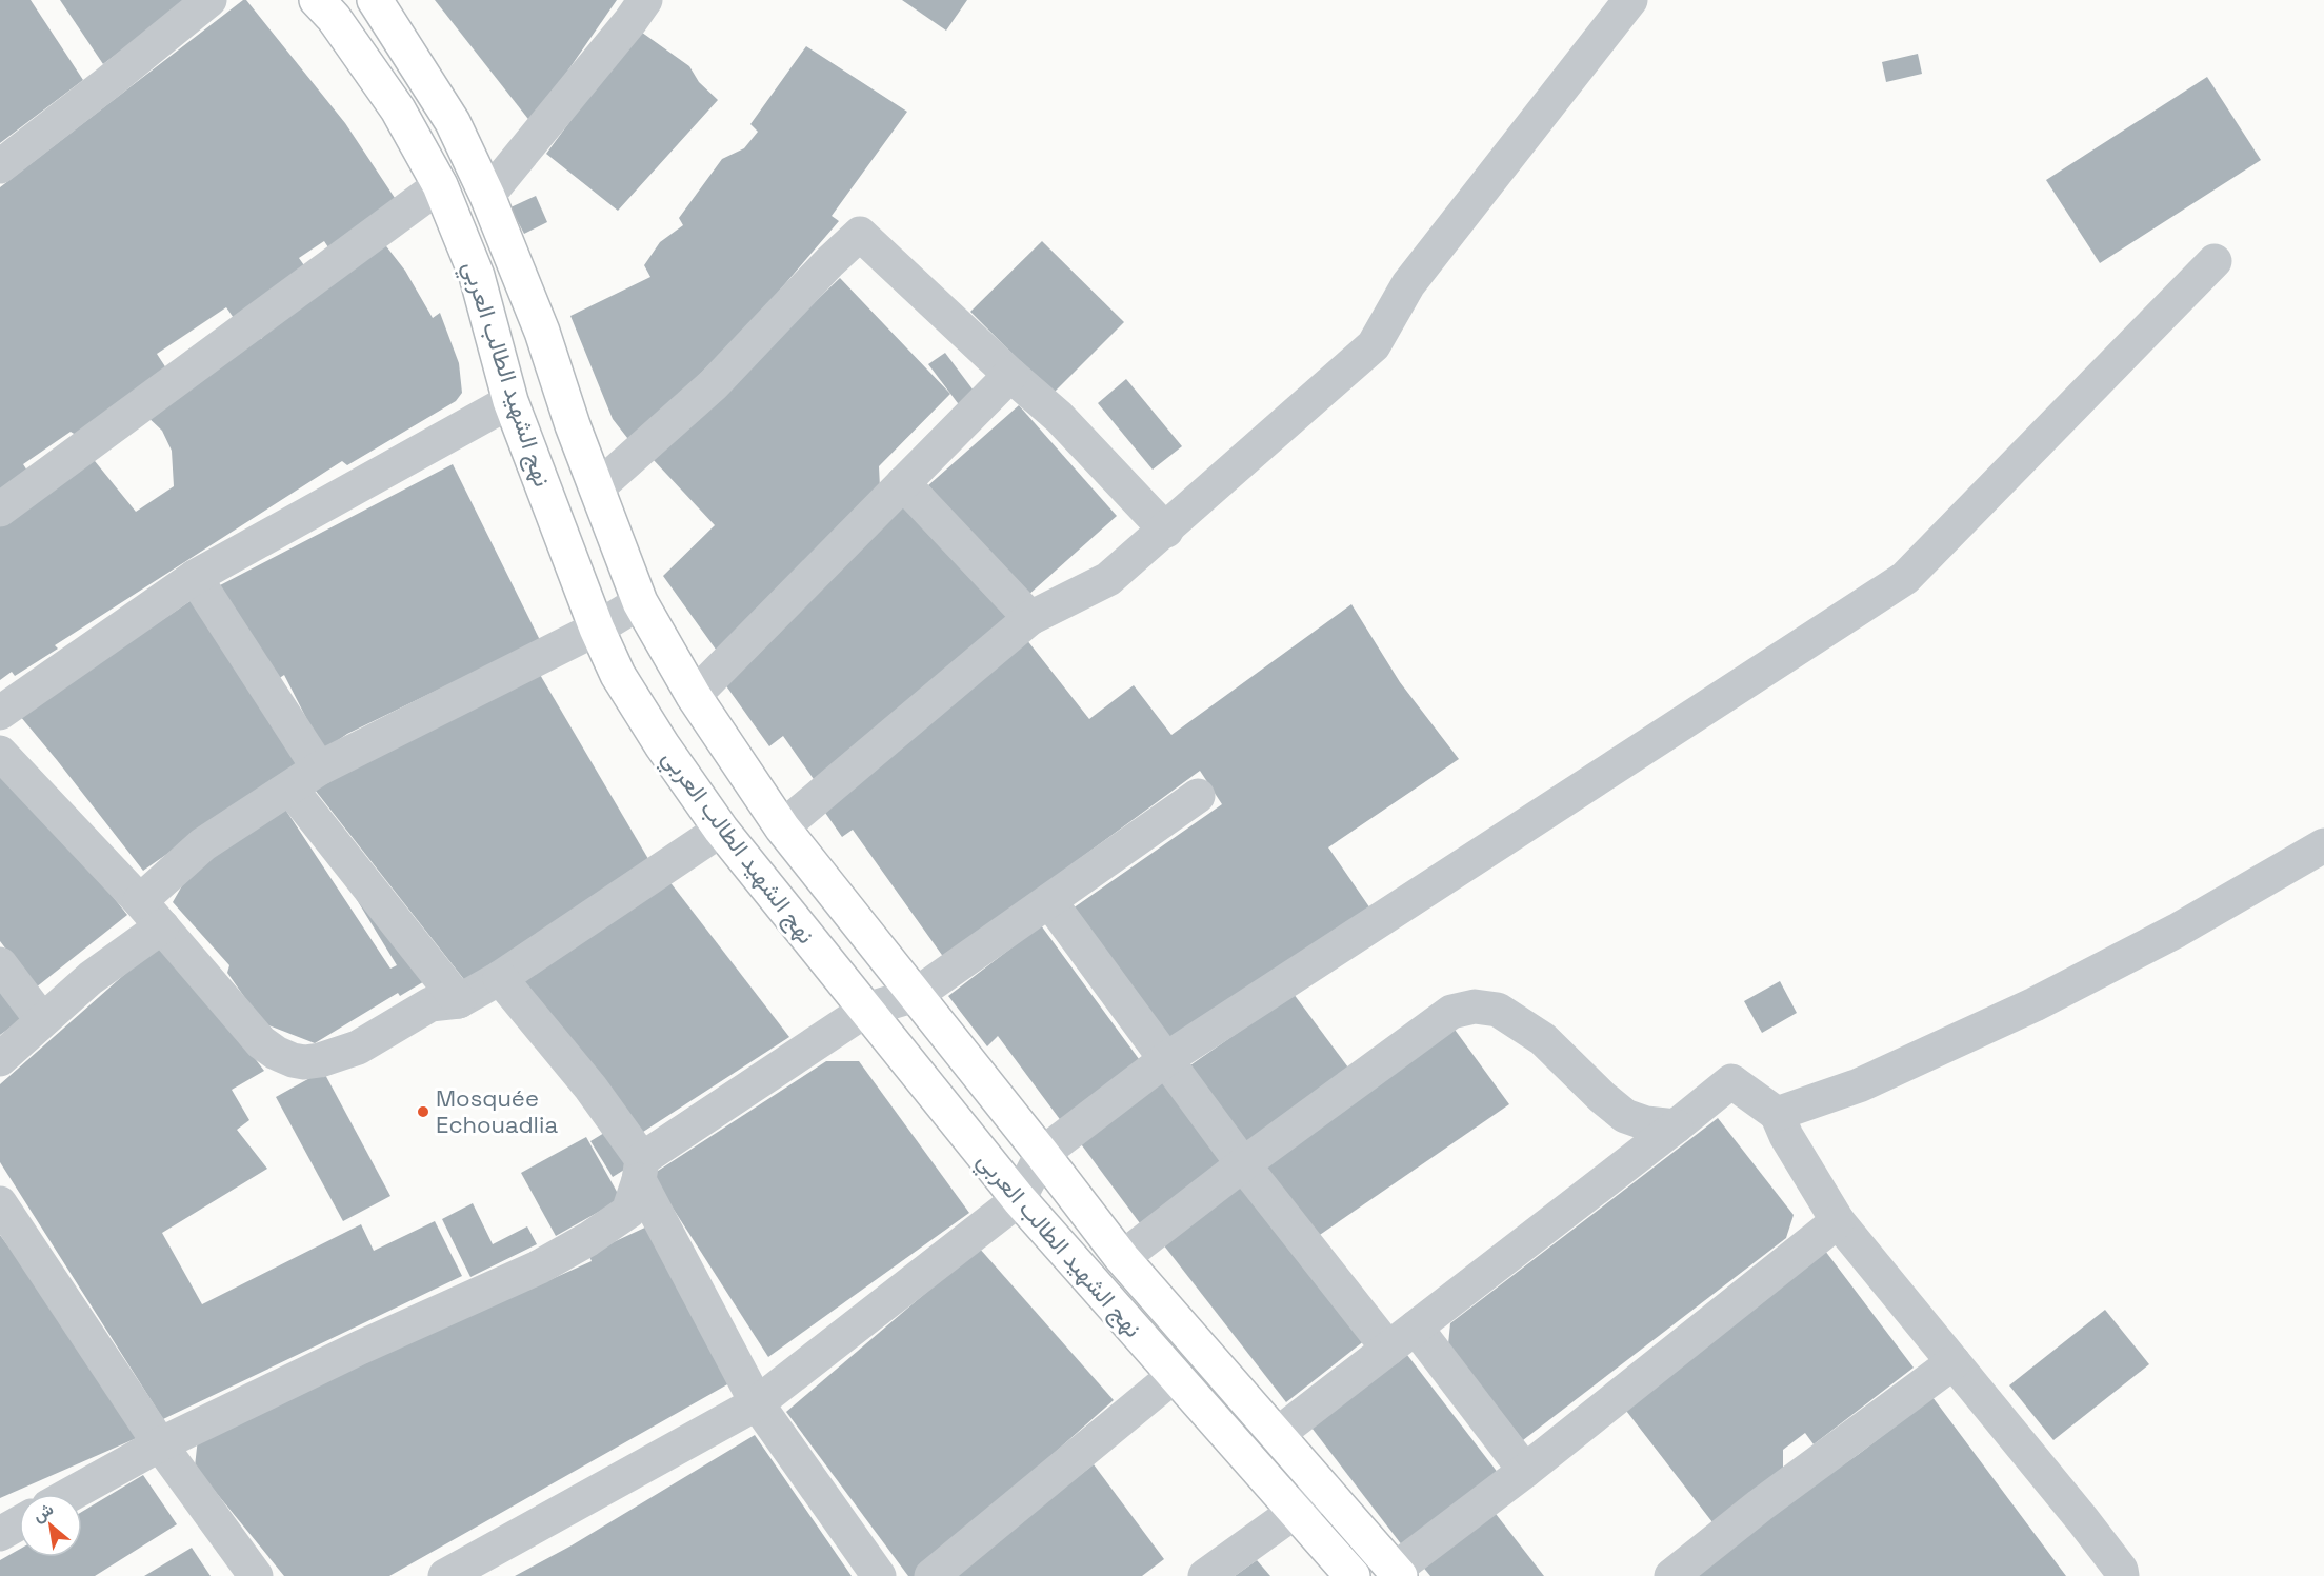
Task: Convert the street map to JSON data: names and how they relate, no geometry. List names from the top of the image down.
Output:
{
  "streets": {
    "main road": ["نهج الشهيد الطالب العربي"]
  },
  "places": ["Mosquée Echouadlia"],
  "north": "top left"
}
